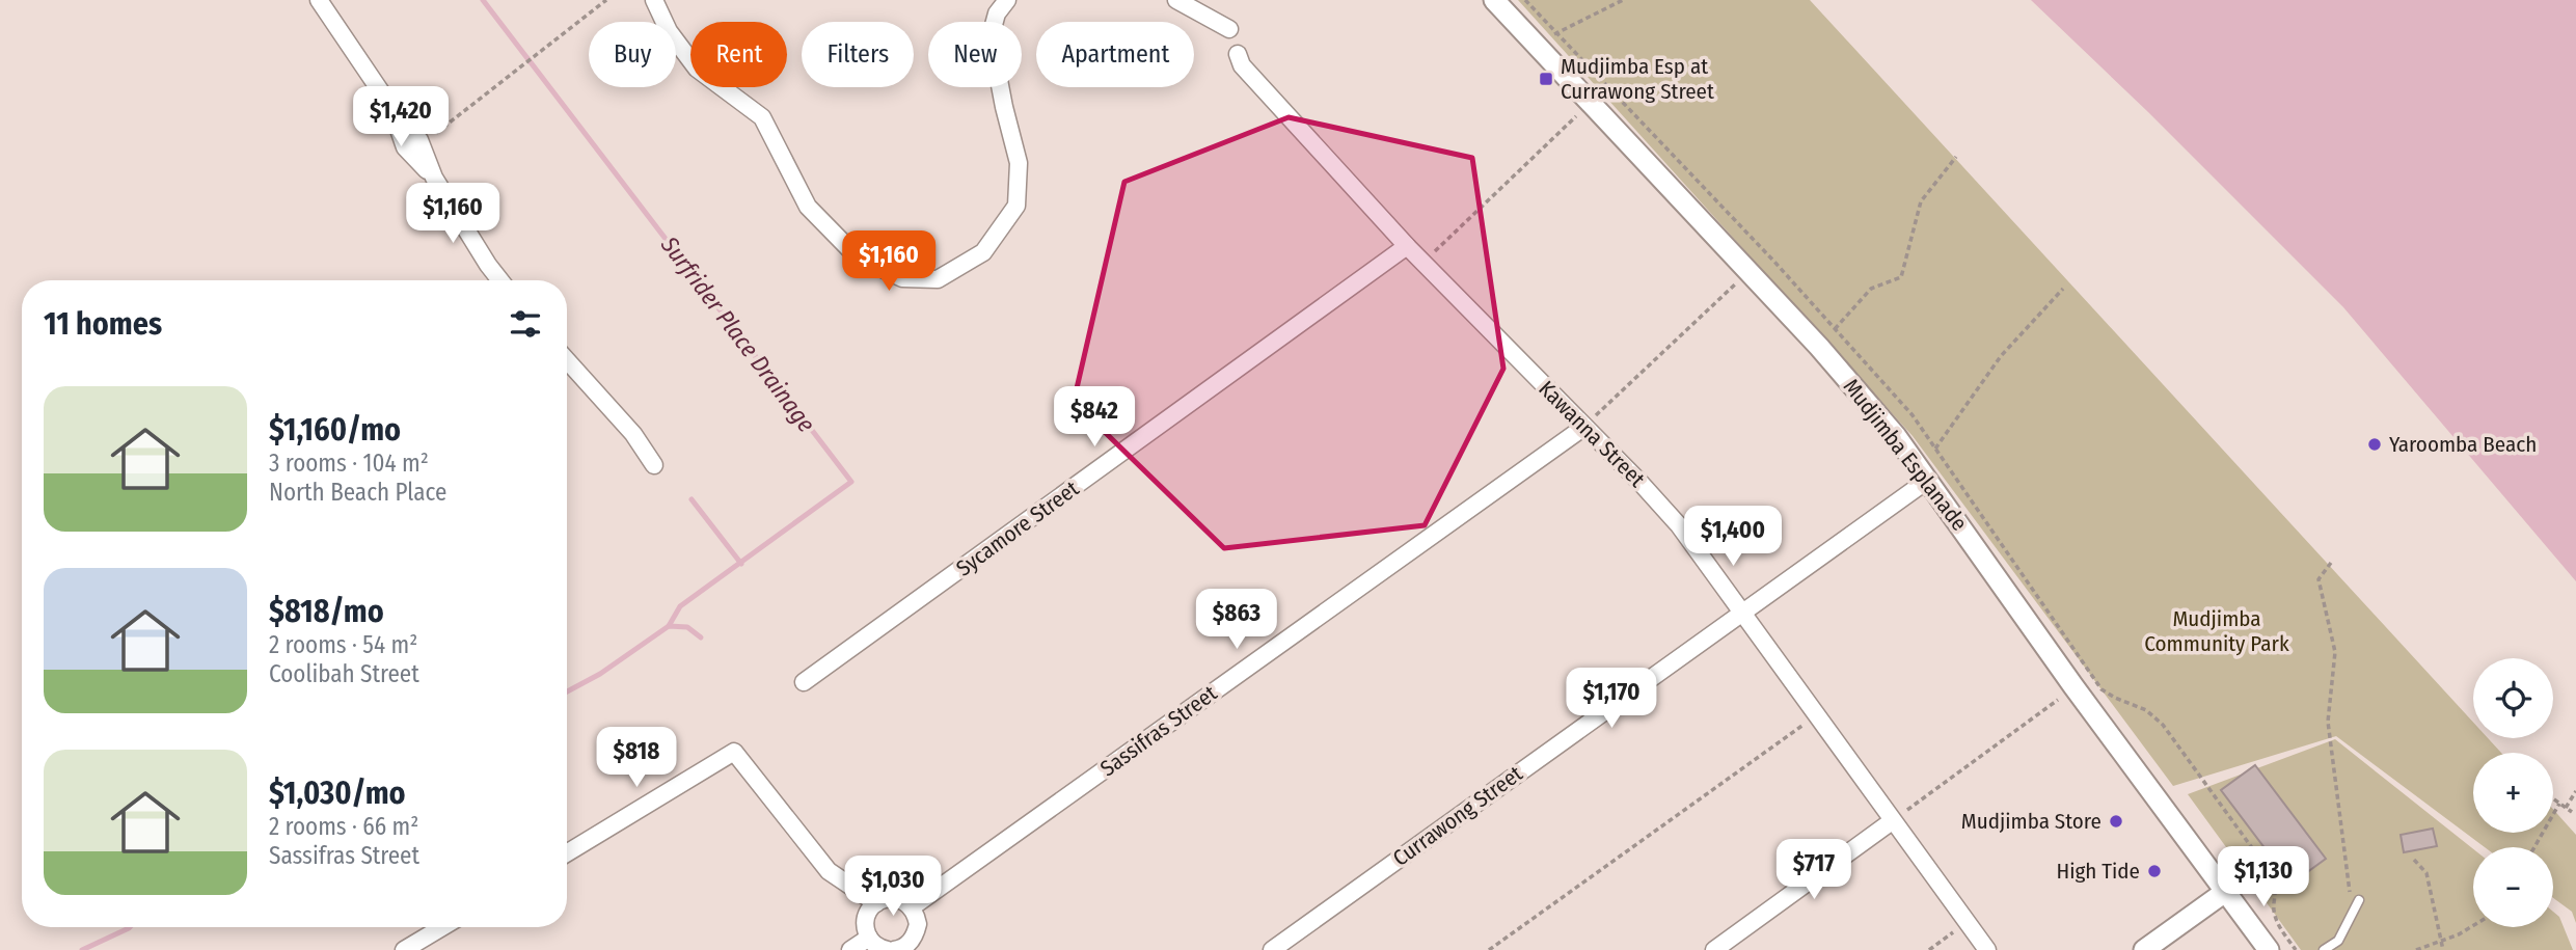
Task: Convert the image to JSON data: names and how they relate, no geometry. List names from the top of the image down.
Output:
{
  "streets": {
    "street": [
      "Kawanna Street",
      "Mudjimba Esplanade",
      "Sycamore Street",
      "Sassifras Street",
      "Currawong Street"
    ]
  },
  "crossings": [
    ["Kawanna Street", "Sycamore Street"],
    ["Kawanna Street", "Sassifras Street"],
    ["Kawanna Street", "Currawong Street"],
    ["Mudjimba Esplanade", "Currawong Street"]
  ],
  "water": ["Surfrider Place Drainage"],
  "parks": ["Mudjimba Community Park"],
  "places": {
    "transit": ["Mudjimba Esp at Currawong Street"],
    "other": ["Yaroomba Beach", "Mudjimba Store", "High Tide"]
  },
  "page": {
    "chip": [
      "Buy",
      "Rent",
      "Filters",
      "New",
      "Apartment"
    ],
    "price": [
      "$1,420",
      "$1,160",
      "$1,160",
      "$842",
      "$1,400",
      "$863",
      "$1,170",
      "$818",
      "$717",
      "$1,130",
      "$1,030"
    ],
    "heading": "11 homes",
    "list": [
      {
        "name": "$1,160/mo",
        "note": "3 rooms · 104 m² · North Beach Place"
      },
      {
        "name": "$818/mo",
        "note": "2 rooms · 54 m² · Coolibah Street"
      },
      {
        "name": "$1,030/mo",
        "note": "2 rooms · 66 m² · Sassifras Street"
      }
    ],
    "map_buttons": ["+", "−"]
  }
}
